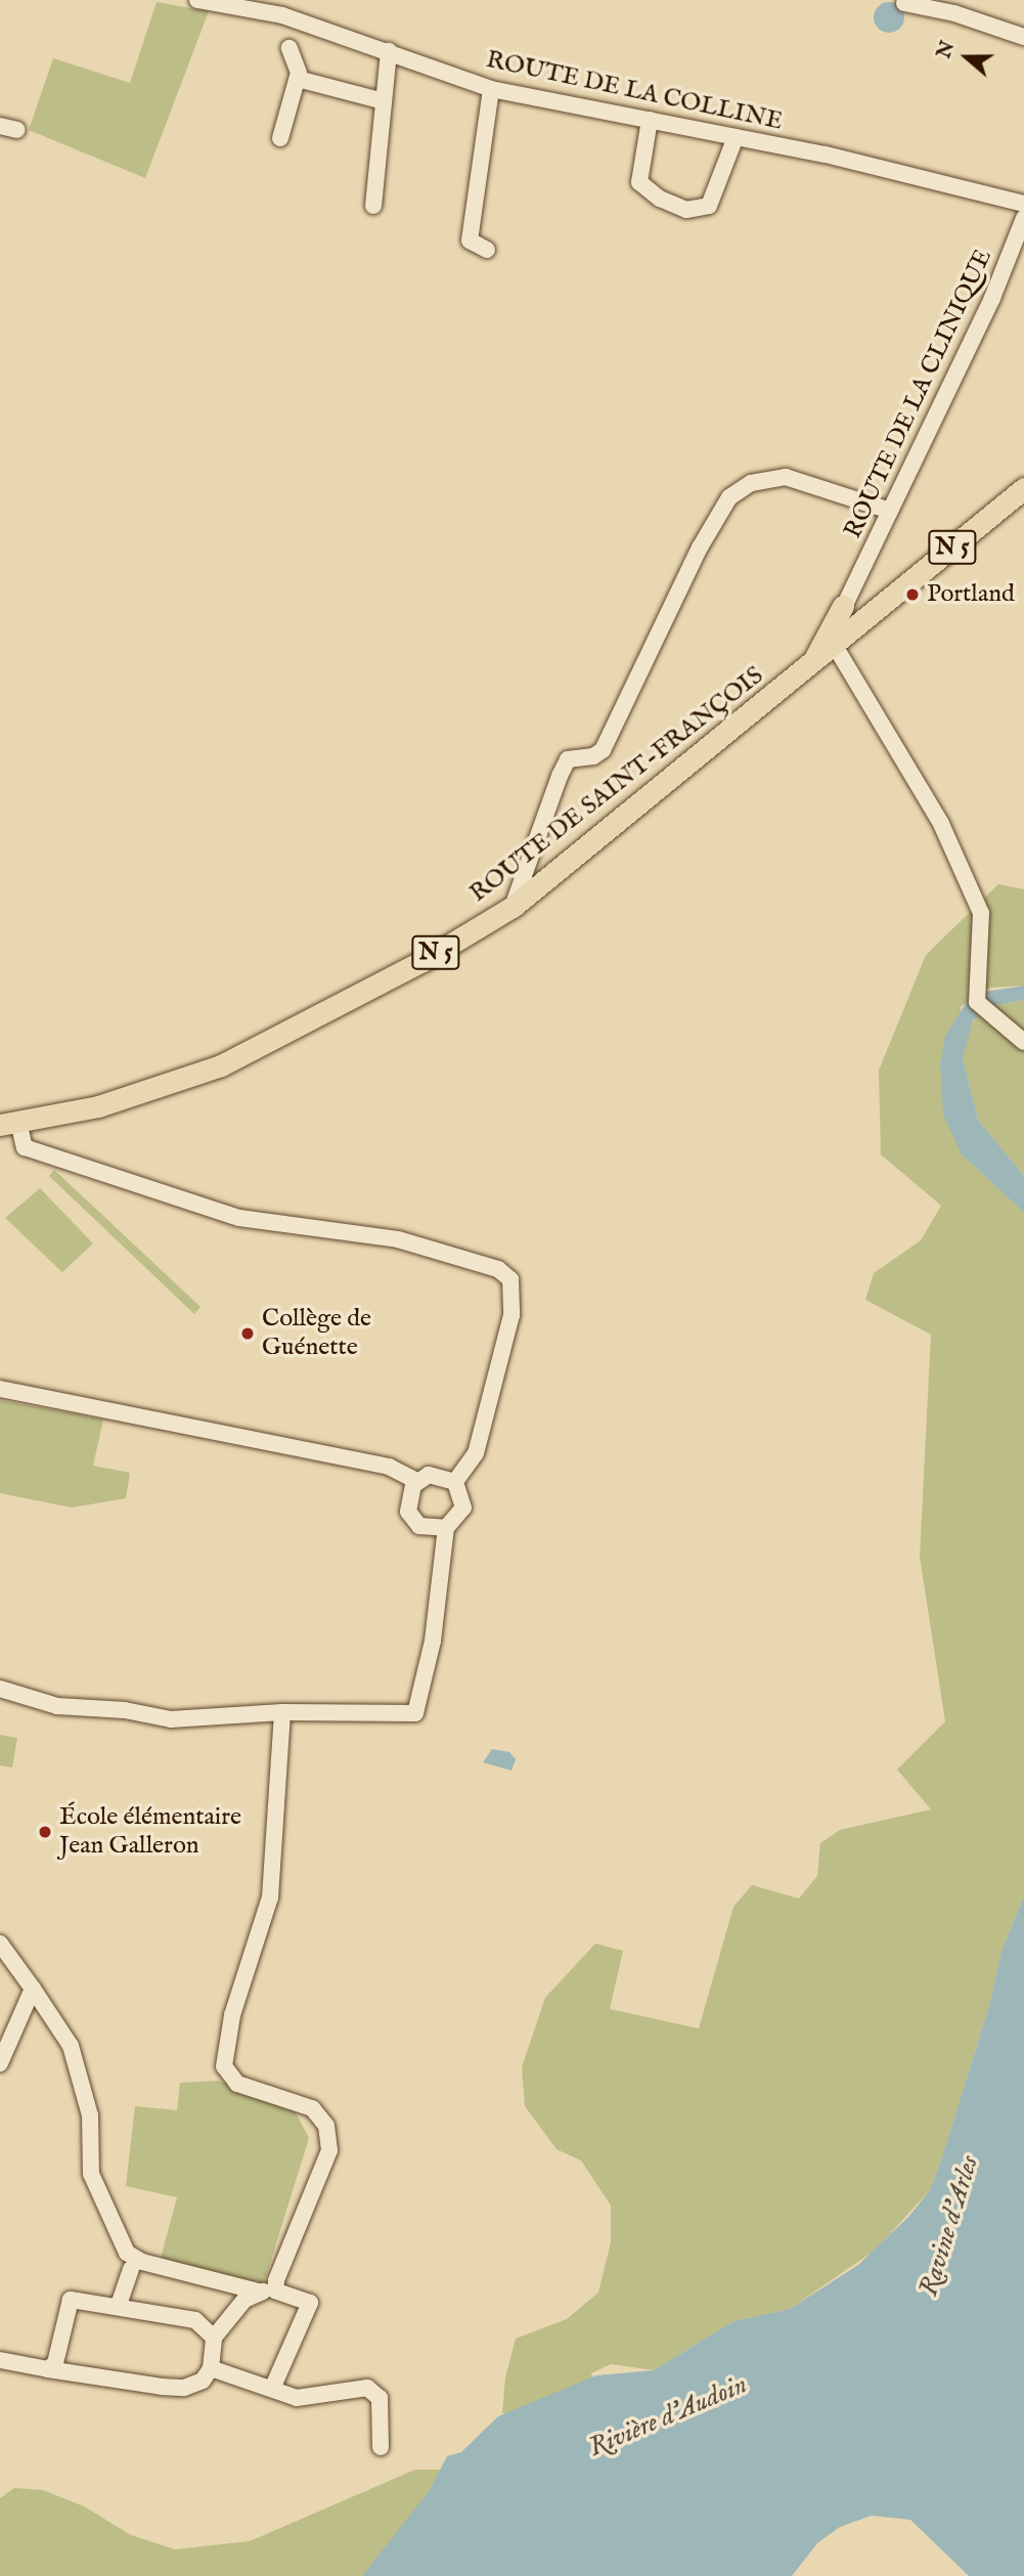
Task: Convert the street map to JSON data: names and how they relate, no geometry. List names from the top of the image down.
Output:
{
  "streets": {
    "main road": ["N 5", "ROUTE DE SAINT-FRANÇOIS"],
    "street": ["ROUTE DE LA COLLINE", "ROUTE DE LA CLINIQUE"]
  },
  "crossings": [
    ["ROUTE DE LA CLINIQUE", "ROUTE DE SAINT-FRANÇOIS"]
  ],
  "water": ["Ravine d'Arles", "Rivière d'Audoin"],
  "places": ["Portland", "Collège de Guénette", "École élémentaire Jean Galleron"],
  "north": "left"
}
